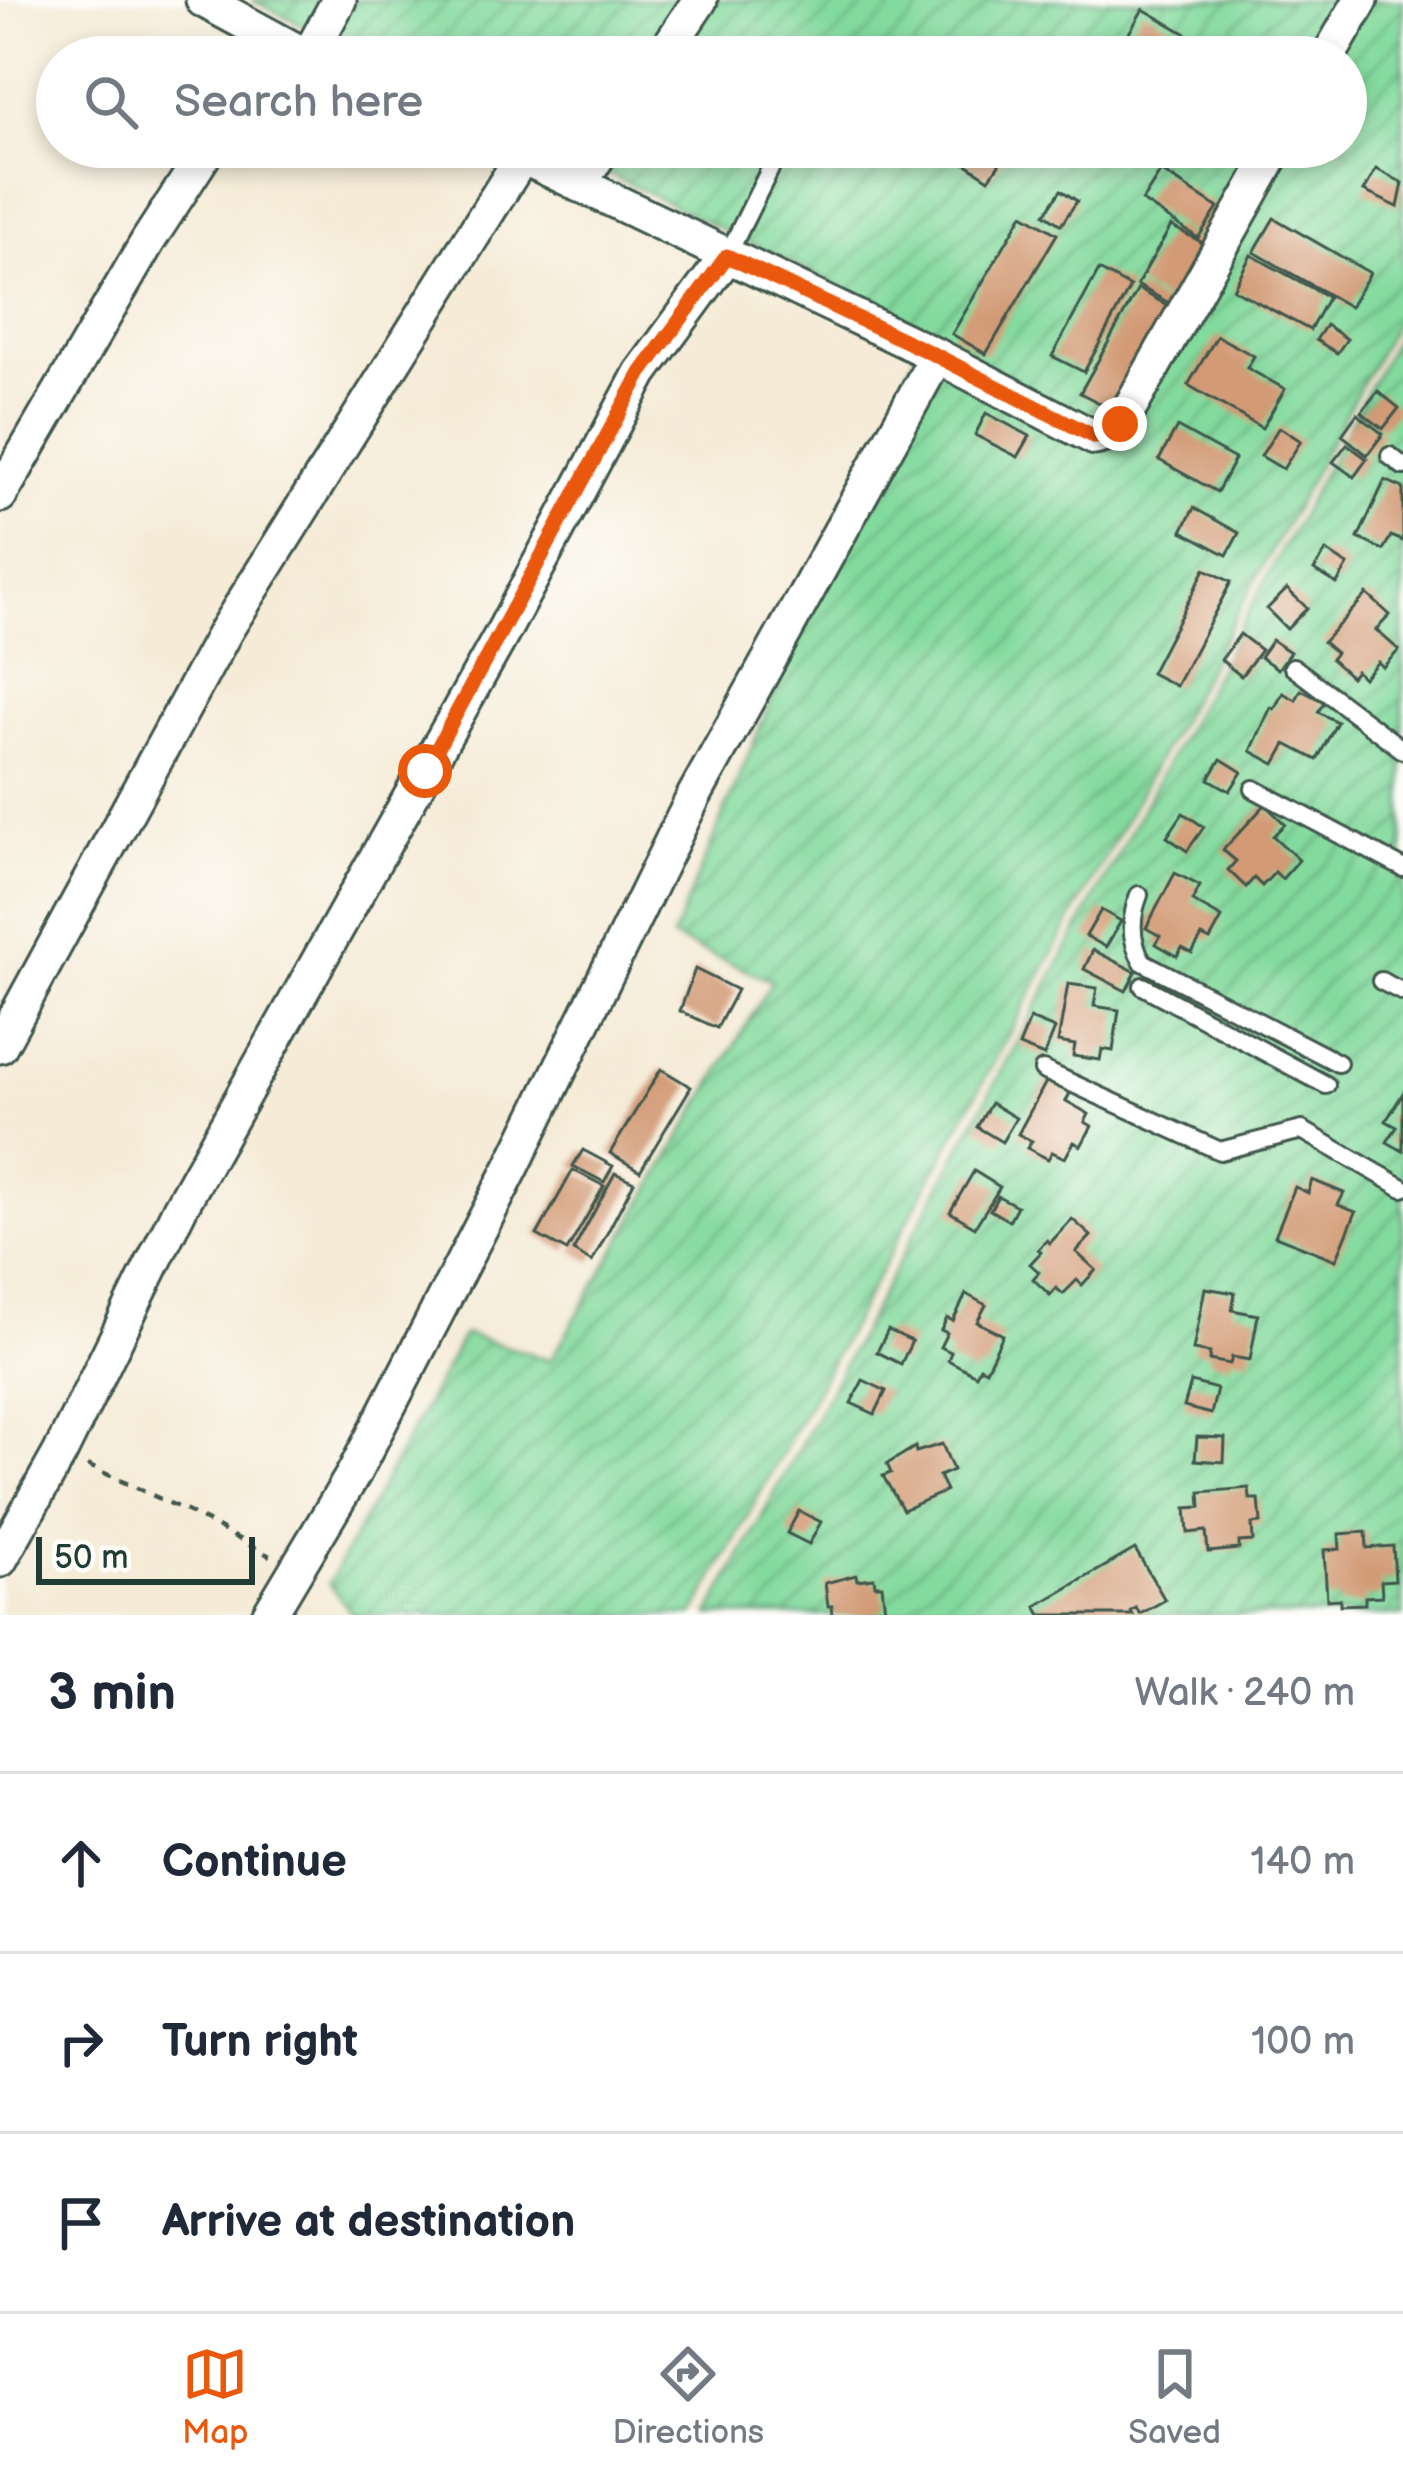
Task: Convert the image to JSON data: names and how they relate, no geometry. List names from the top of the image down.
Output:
{
  "scale_bar": "50 m",
  "page": {
    "search": "Search here",
    "scale": "50 m",
    "heading": ["3 min", "Walk · 240 m"],
    "list": [
      ["Continue", "140 m"],
      ["Turn right", "100 m"],
      "Arrive at destination"
    ],
    "nav": ["Map", "Directions", "Saved"]
  }
}
